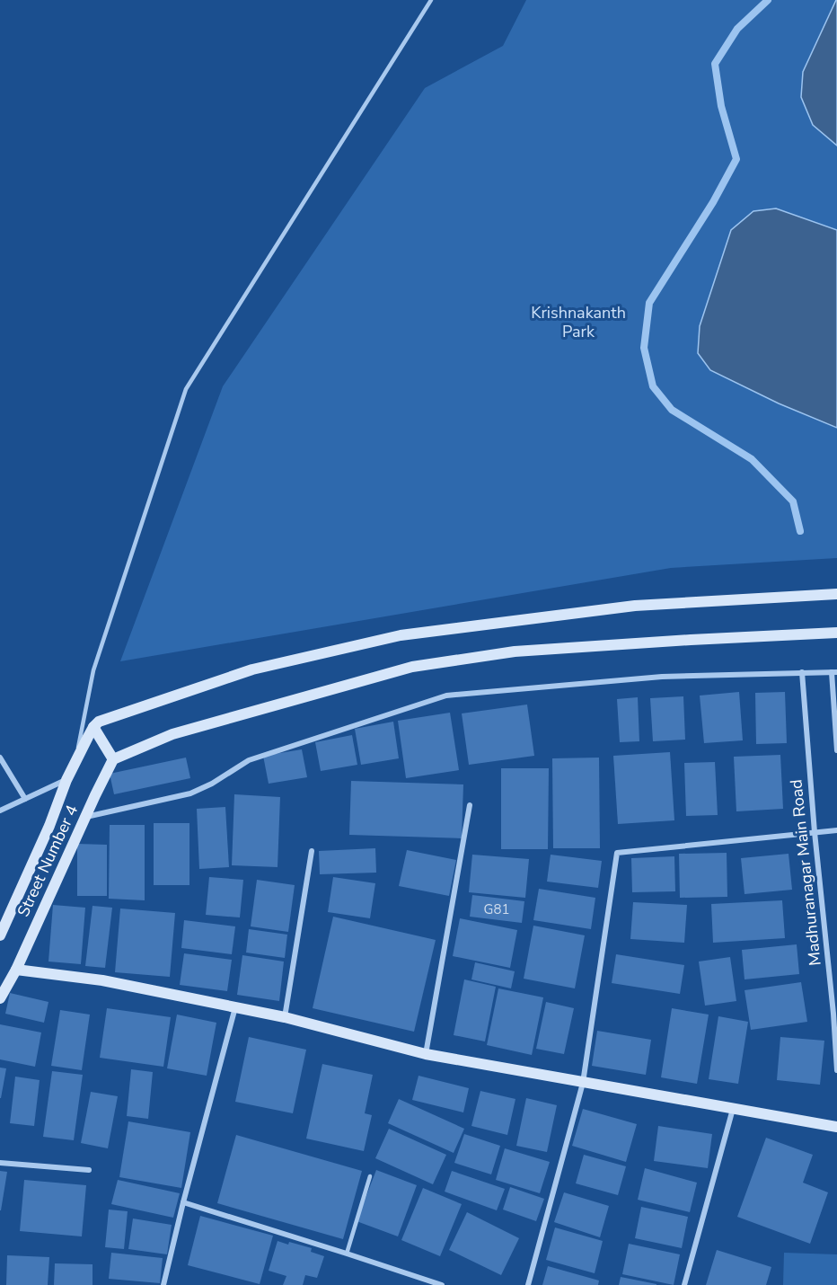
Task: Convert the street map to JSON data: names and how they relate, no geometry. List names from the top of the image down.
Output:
{
  "streets": {
    "main road": ["Street Number 4"],
    "street": ["Madhuranagar Main Road"]
  },
  "parks": ["Krishnakanth Park"],
  "house_numbers": ["G81"]
}
